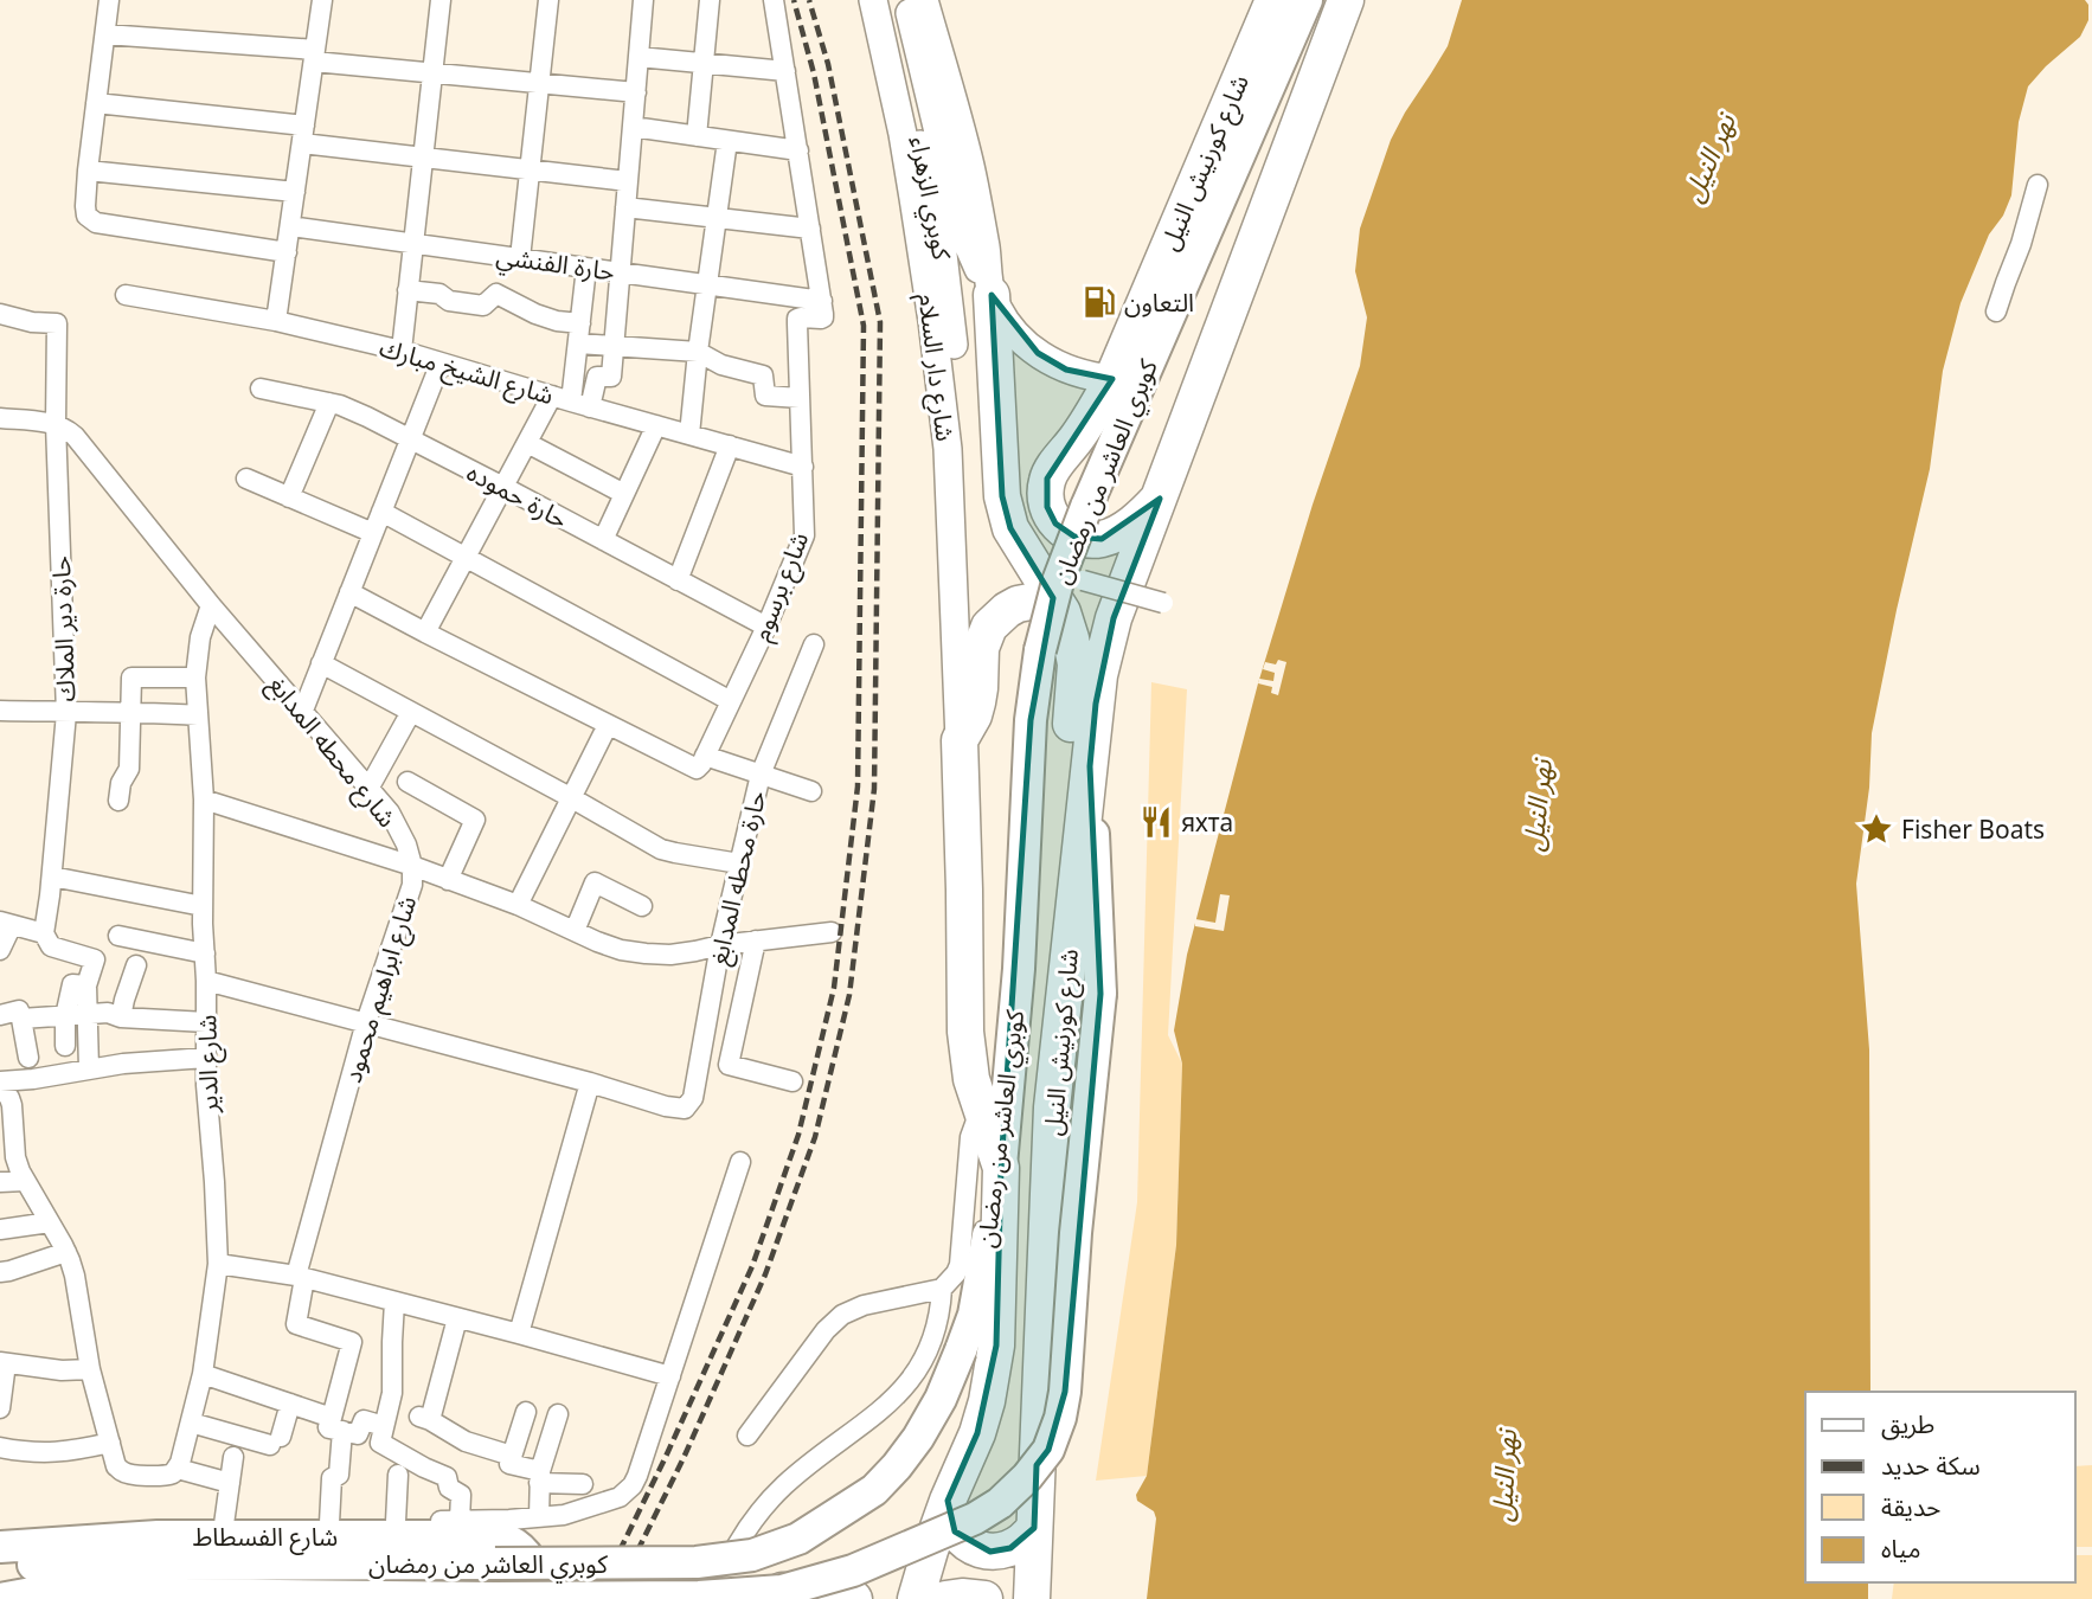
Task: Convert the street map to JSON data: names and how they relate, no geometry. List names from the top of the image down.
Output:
{
  "streets": {
    "highway": ["شارع كورنيش النيل"],
    "main road": [
      "كوبري الزهراء",
      "شارع دار السلام",
      "كوبري العاشر من رمضان",
      "شارع الفسطاط"
    ],
    "street": [
      "حارة الفنشي",
      "شارع الشيخ مبارك",
      "حارة حموده",
      "شارع برسوم",
      "حارة دير الملاك",
      "شارع محطه المدابغ",
      "حارة محطه المدابغ",
      "شارع ابراهيم محمود",
      "شارع الدير"
    ]
  },
  "crossings": [
    ["شارع كورنيش النيل", "كوبري العاشر من رمضان"],
    ["كوبري الزهراء", "شارع دار السلام"],
    ["حارة الفنشي", "شارع برسوم"],
    ["شارع الشيخ مبارك", "شارع برسوم"],
    ["حارة حموده", "شارع برسوم"],
    ["حارة دير الملاك", "شارع محطه المدابغ"],
    ["شارع محطه المدابغ", "شارع ابراهيم محمود"],
    ["شارع محطه المدابغ", "شارع الدير"],
    ["شارع ابراهيم محمود", "شارع الدير"]
  ],
  "water": ["نهر النيل"],
  "places": {
    "fuel station": ["التعاون"],
    "restaurant": ["яхта"],
    "place": ["Fisher Boats"]
  },
  "legend": [
    "طريق",
    "سكة حديد",
    "حديقة",
    "مياه"
  ]
}
